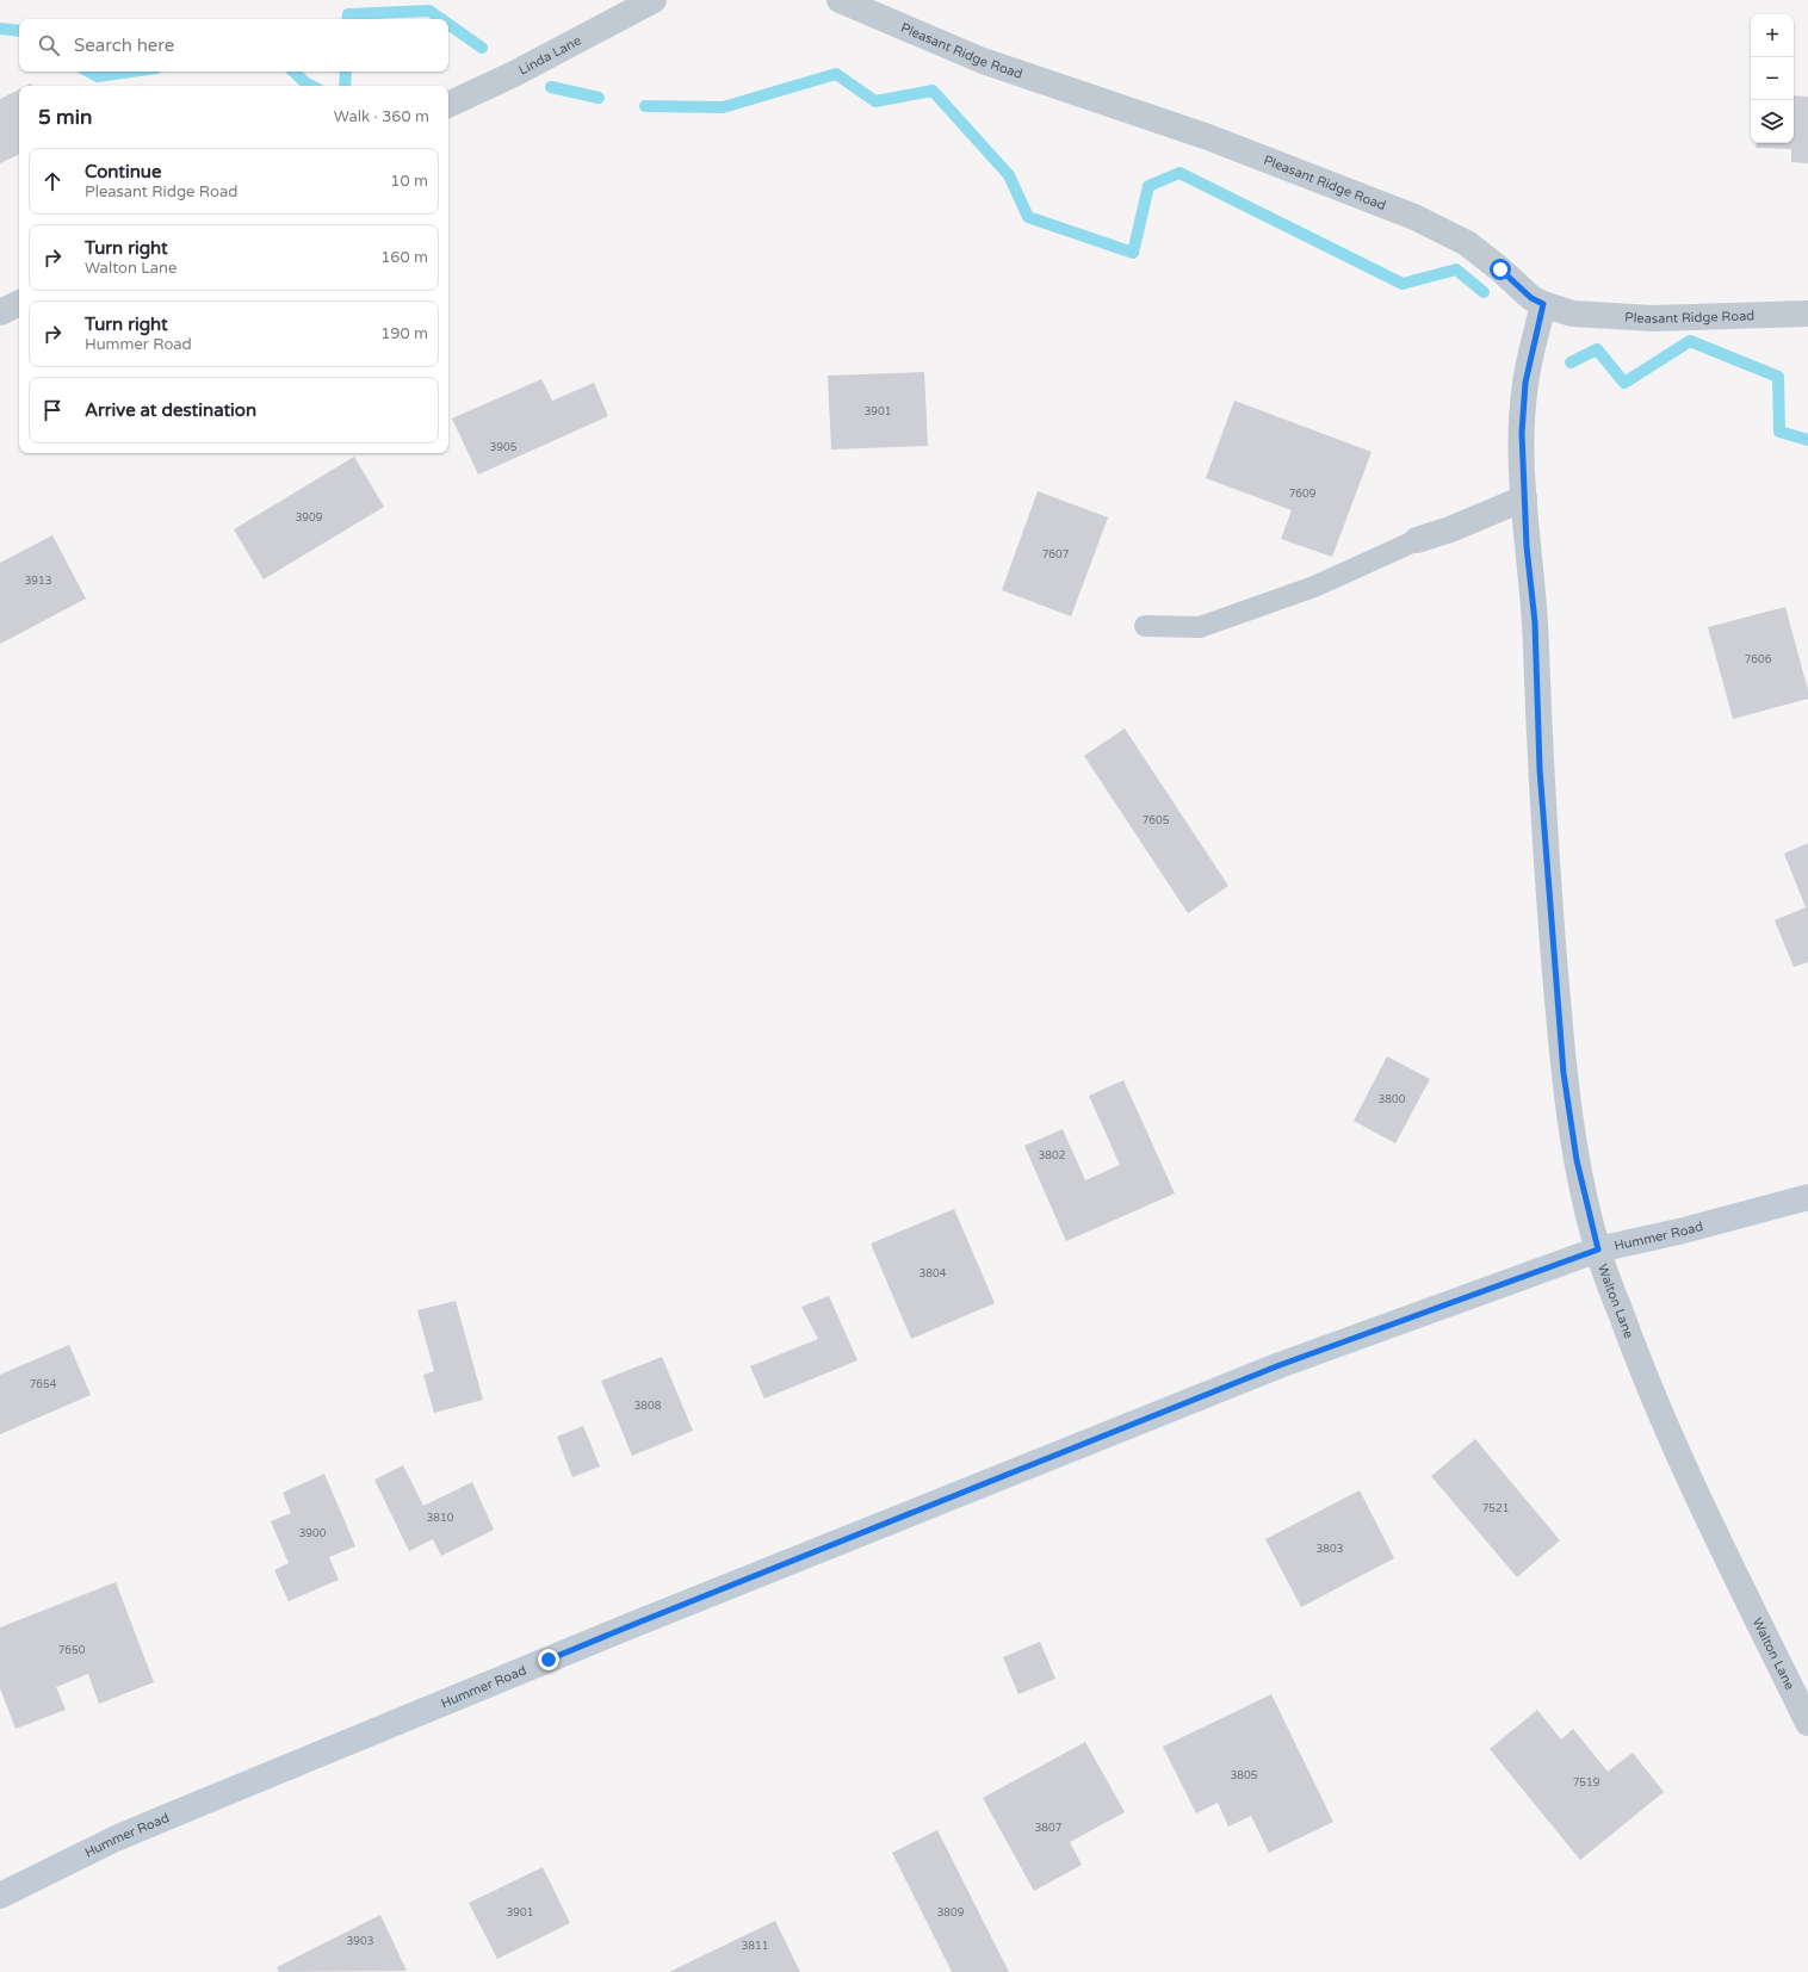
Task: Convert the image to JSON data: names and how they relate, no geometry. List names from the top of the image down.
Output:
{
  "streets": {
    "main road": ["Hummer Road"],
    "street": ["Pleasant Ridge Road", "Linda Lane", "Walton Lane"]
  },
  "crossings": [
    ["Pleasant Ridge Road", "Walton Lane"],
    ["Hummer Road", "Walton Lane"]
  ],
  "house_numbers": [
    "3901",
    "3905",
    "7609",
    "3909",
    "7607",
    "3913",
    "7606",
    "7605",
    "3800",
    "3802",
    "3804",
    "7654",
    "3808",
    "7521",
    "3810",
    "3900",
    "3803",
    "7650",
    "3805",
    "7519",
    "3807",
    "3901",
    "3809",
    "3903",
    "3811"
  ],
  "page": {
    "map_buttons": ["+", "−"],
    "search": "Search here",
    "heading": ["5 min", "Walk · 360 m"],
    "list": [
      ["Continue", "Pleasant Ridge Road", "10 m"],
      ["Turn right", "Walton Lane", "160 m"],
      ["Turn right", "Hummer Road", "190 m"],
      "Arrive at destination"
    ]
  }
}
